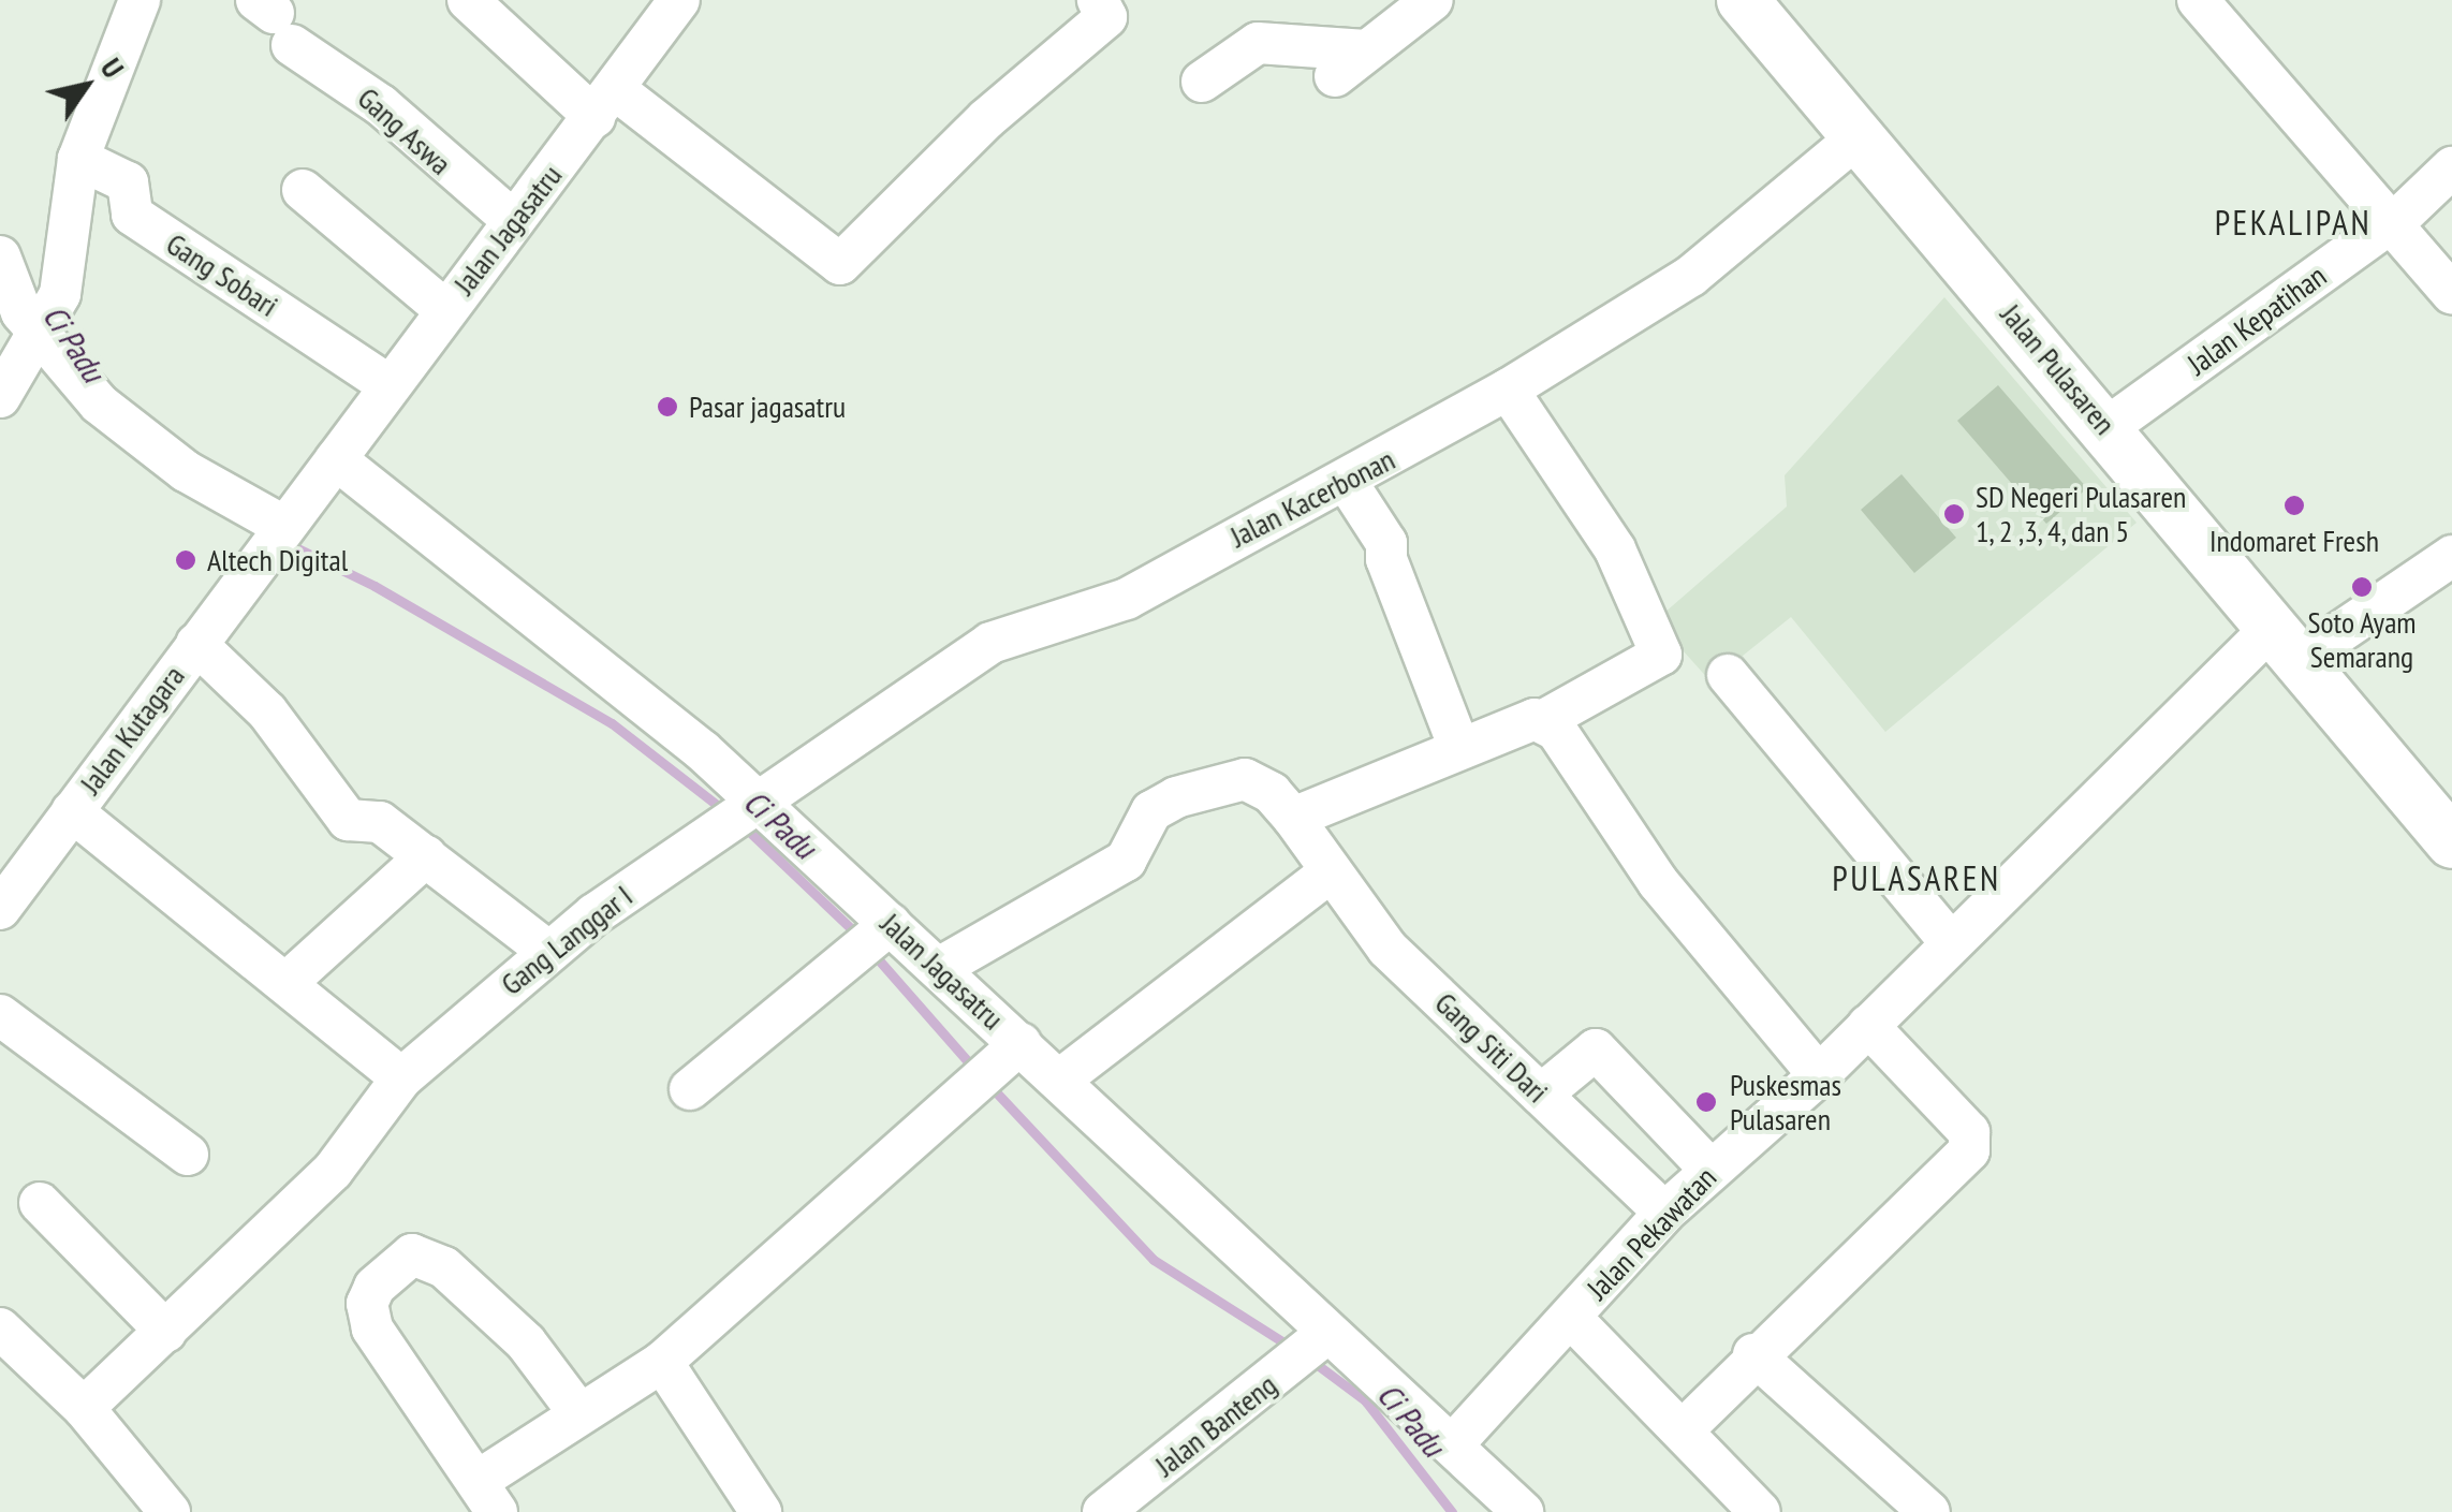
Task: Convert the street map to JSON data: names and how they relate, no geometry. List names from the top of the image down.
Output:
{
  "streets": {
    "main road": ["Jalan Pulasaren"],
    "street": [
      "Gang Aswa",
      "Jalan Jagasatru",
      "Gang Sobari",
      "Jalan Kepatihan",
      "Jalan Kacerbonan",
      "Jalan Kutagara",
      "Gang Langgar I",
      "Gang Siti Dari",
      "Jalan Pekawatan",
      "Jalan Banteng"
    ]
  },
  "crossings": [
    ["Gang Aswa", "Jalan Jagasatru"],
    ["Jalan Jagasatru", "Gang Sobari"],
    ["Jalan Jagasatru", "Jalan Kacerbonan"],
    ["Jalan Jagasatru", "Jalan Kutagara"],
    ["Jalan Jagasatru", "Gang Langgar I"],
    ["Jalan Jagasatru", "Gang Siti Dari"],
    ["Jalan Jagasatru", "Jalan Pekawatan"],
    ["Jalan Jagasatru", "Jalan Banteng"],
    ["Jalan Kepatihan", "Jalan Pulasaren"],
    ["Jalan Pulasaren", "Jalan Kacerbonan"],
    ["Jalan Pulasaren", "Jalan Pekawatan"],
    ["Jalan Kacerbonan", "Gang Langgar I"],
    ["Gang Siti Dari", "Jalan Pekawatan"]
  ],
  "districts": ["PEKALIPAN", "PULASAREN"],
  "water": ["Ci Padu"],
  "places": [
    "Pasar jagasatru",
    "Indomaret Fresh",
    "SD Negeri Pulasaren 1, 2 ,3, 4, dan 5",
    "Altech Digital",
    "Soto Ayam Semarang",
    "Puskesmas Pulasaren"
  ],
  "north": "top right"
}
